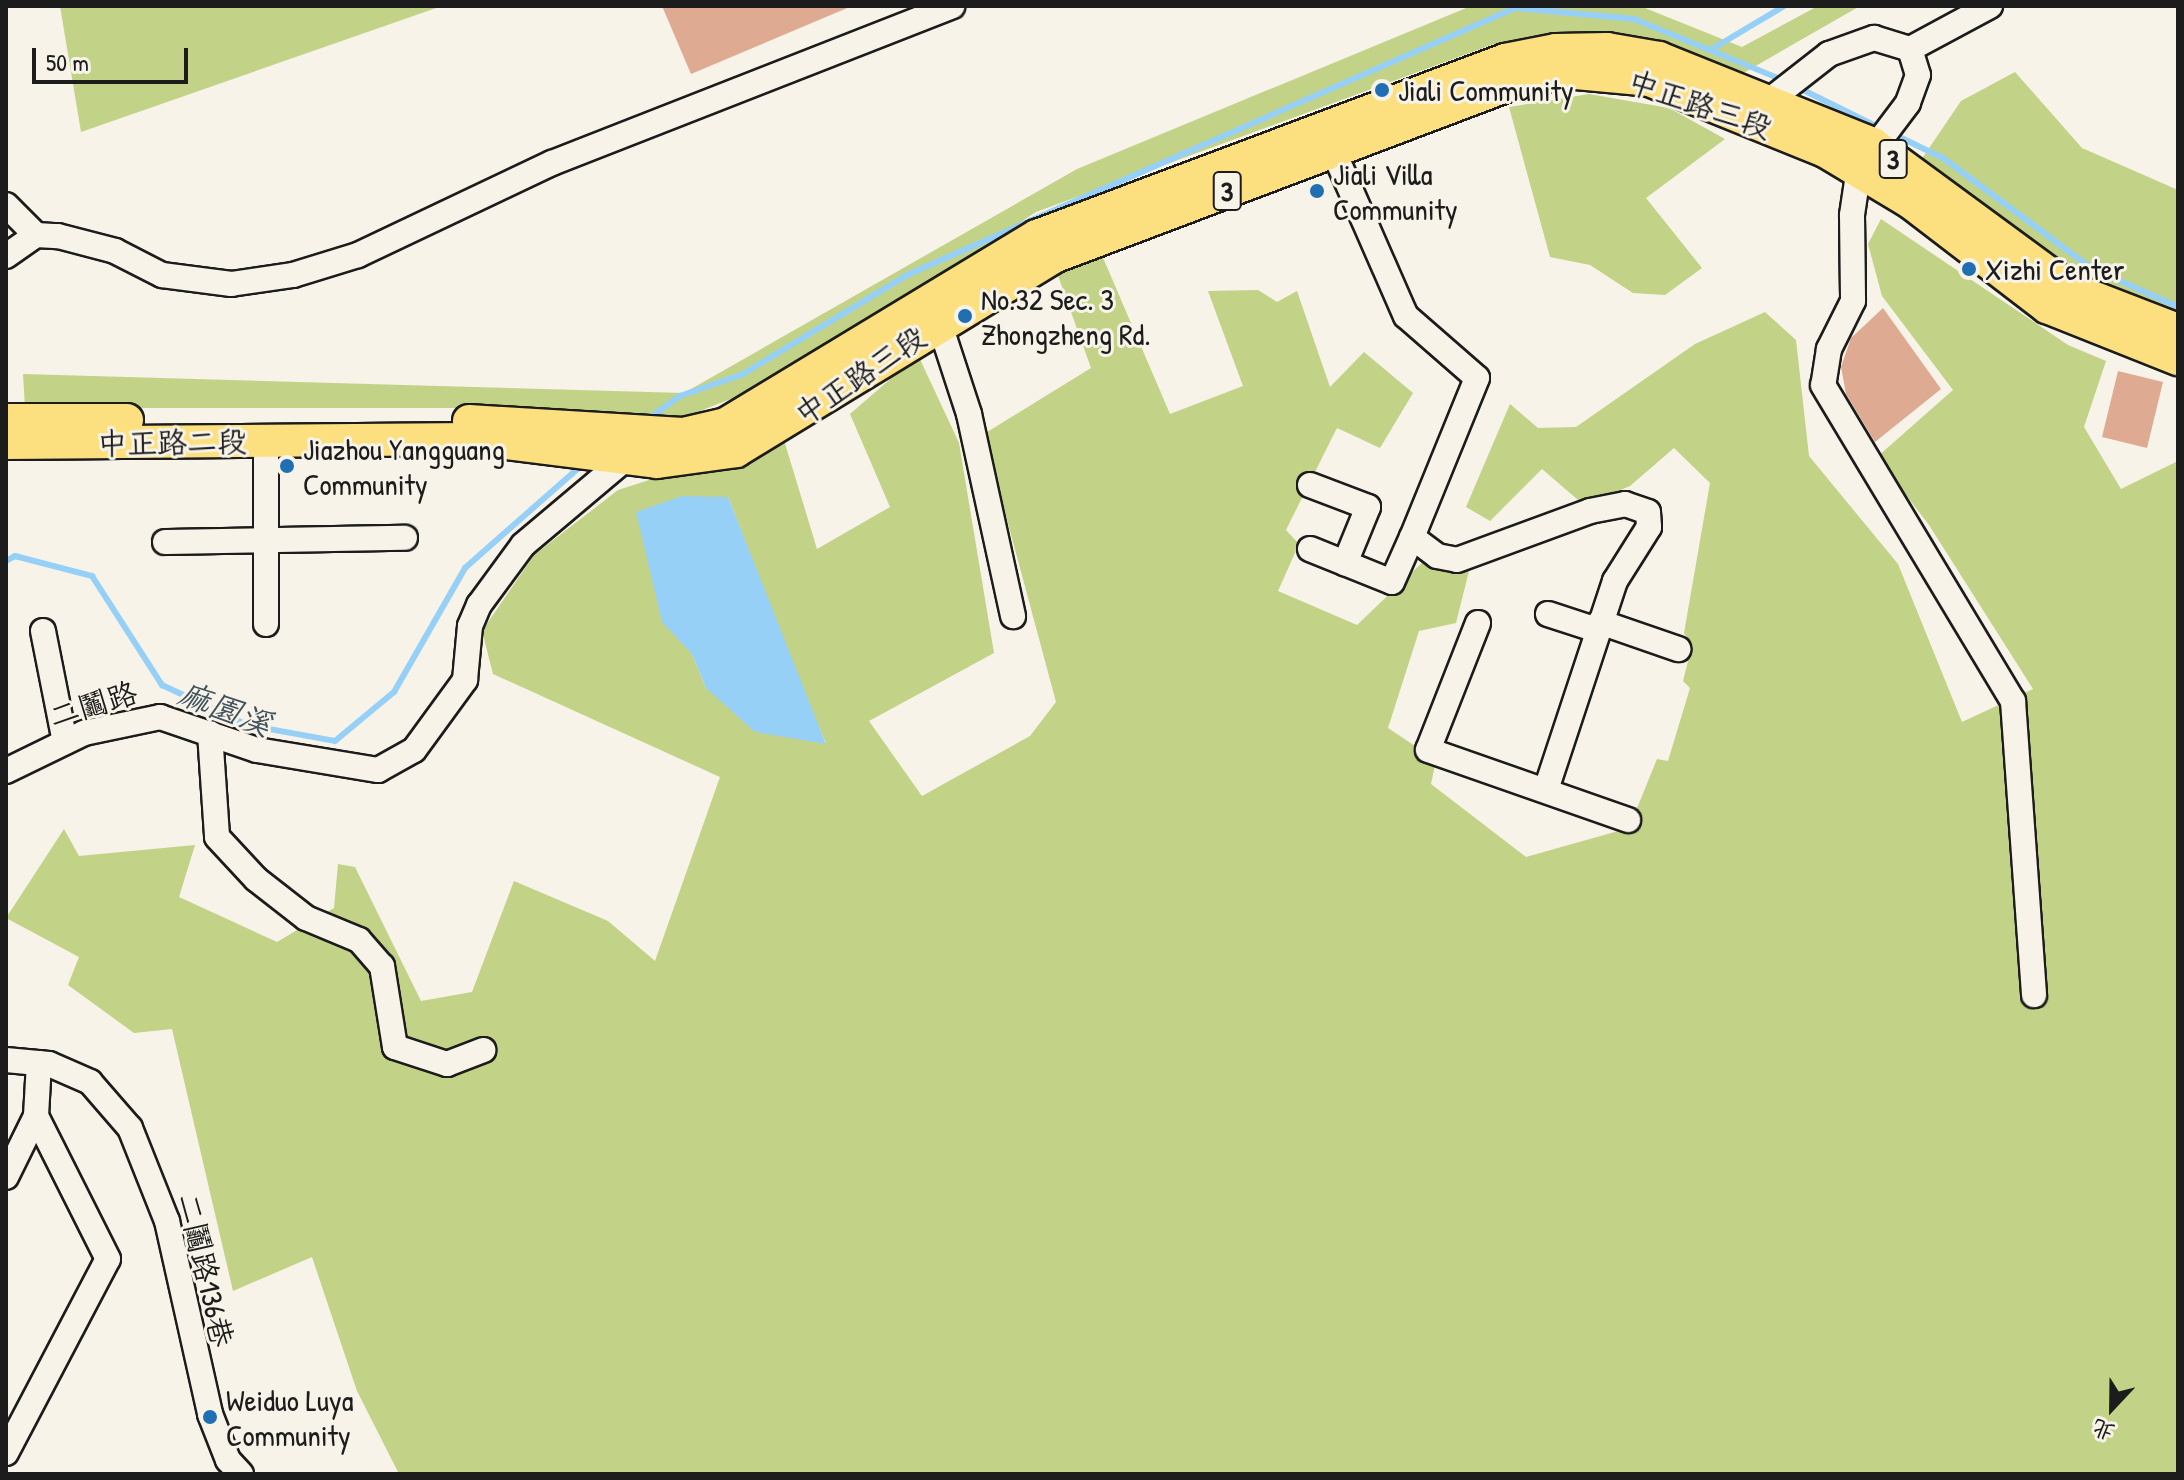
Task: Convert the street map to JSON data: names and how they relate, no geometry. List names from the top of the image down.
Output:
{
  "streets": {
    "main road": ["中正路三段", "3", "中正路二段"],
    "street": ["二鬮路", "二鬮路136巷"]
  },
  "crossings": [
    ["中正路三段", "中正路二段"],
    ["中正路三段", "二鬮路"],
    ["中正路二段", "二鬮路"]
  ],
  "water": ["麻園溪"],
  "places": [
    "Jiali Community",
    "Jiali Villa Community",
    "Xizhi Center",
    "No.32 Sec. 3 Zhongzheng Rd.",
    "Jiazhou Yangguang Community",
    "Weiduo Luya Community"
  ],
  "scale_bar": "50 m",
  "north": "bottom"
}
